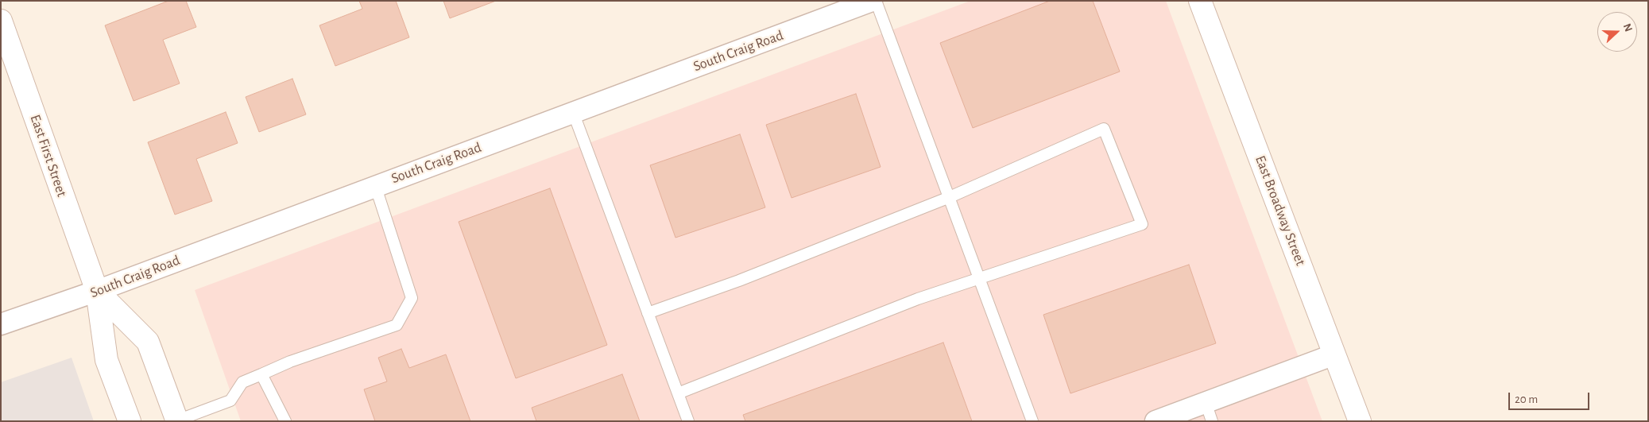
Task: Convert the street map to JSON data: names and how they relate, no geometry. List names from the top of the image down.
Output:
{
  "streets": {
    "street": ["South Craig Road", "East First Street", "East Broadway Street"]
  },
  "crossings": [
    ["South Craig Road", "East First Street"]
  ],
  "scale_bar": "20 m",
  "north": "right"
}
